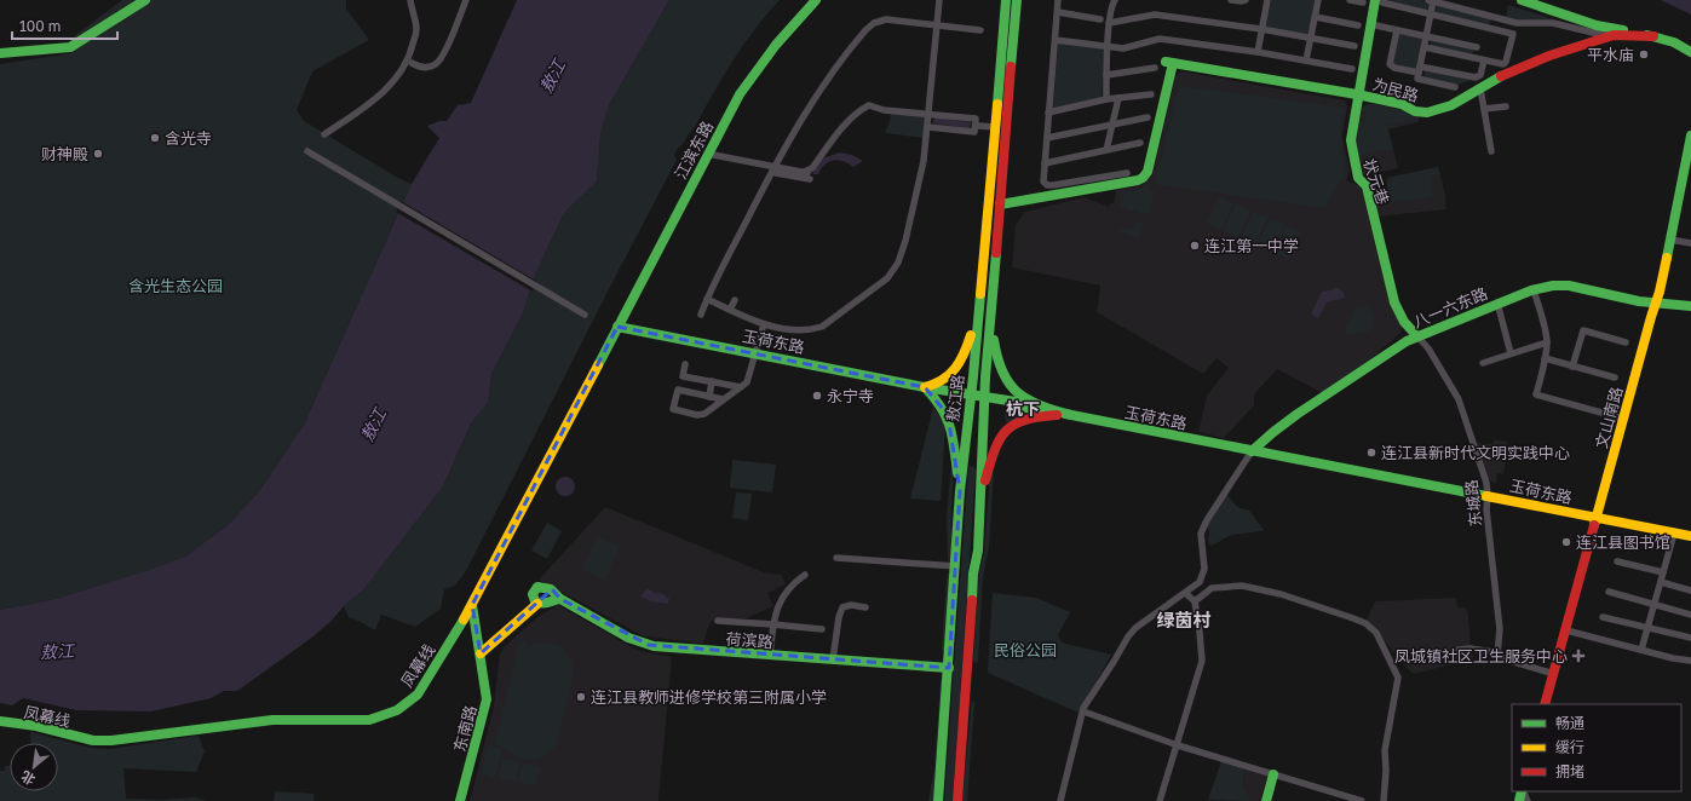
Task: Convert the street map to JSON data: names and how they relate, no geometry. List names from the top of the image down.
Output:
{
  "streets": {
    "main road": [
      "为民路",
      "江滨东路",
      "状元巷",
      "八一六东路",
      "玉荷东路",
      "敖江路",
      "文山南路",
      "荷滨路",
      "凤幕线",
      "东南路"
    ],
    "street": ["东城路"]
  },
  "crossings": [
    ["为民路", "状元巷"],
    ["为民路", "敖江路"],
    ["江滨东路", "玉荷东路"],
    ["江滨东路", "凤幕线"],
    ["状元巷", "八一六东路"],
    ["状元巷", "东城路"],
    ["八一六东路", "玉荷东路"],
    ["八一六东路", "文山南路"],
    ["八一六东路", "东城路"],
    ["玉荷东路", "敖江路"],
    ["玉荷东路", "文山南路"],
    ["玉荷东路", "东城路"],
    ["玉荷东路", "凤幕线"],
    ["敖江路", "荷滨路"],
    ["荷滨路", "东南路"],
    ["凤幕线", "东南路"]
  ],
  "districts": ["杭下", "绿茵村"],
  "water": ["敖江"],
  "parks": ["含光生态公园", "民俗公园"],
  "places": {
    "other": [
      "平水庙",
      "含光寺",
      "财神殿",
      "连江第一中学",
      "永宁寺",
      "连江县新时代文明实践中心",
      "连江县图书馆",
      "连江县教师进修学校第三附属小学"
    ],
    "health": ["凤城镇社区卫生服务中心"]
  },
  "legend": ["畅通", "缓行", "拥堵"],
  "scale_bar": "100 m",
  "north": "bottom left"
}
